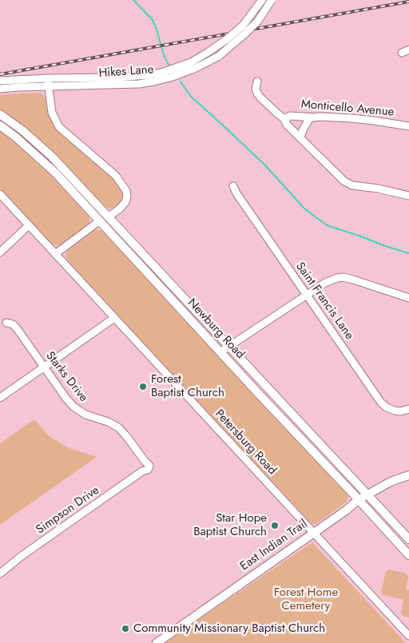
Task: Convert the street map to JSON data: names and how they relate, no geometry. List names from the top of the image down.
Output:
{
  "streets": {
    "main road": ["Newburg Road", "East Indian Trail"],
    "street": [
      "Hikes Lane",
      "Monticello Avenue",
      "Saint Francis Lane",
      "Starks Drive",
      "Petersburg Road",
      "Simpson Drive"
    ]
  },
  "crossings": [
    ["Newburg Road", "East Indian Trail"],
    ["Starks Drive", "Simpson Drive"],
    ["Petersburg Road", "East Indian Trail"]
  ],
  "parks": ["Forest Home Cemetery"],
  "places": ["Forest Baptist Church", "Star Hope Baptist Church", "Community Missionary Baptist Church"]
}
